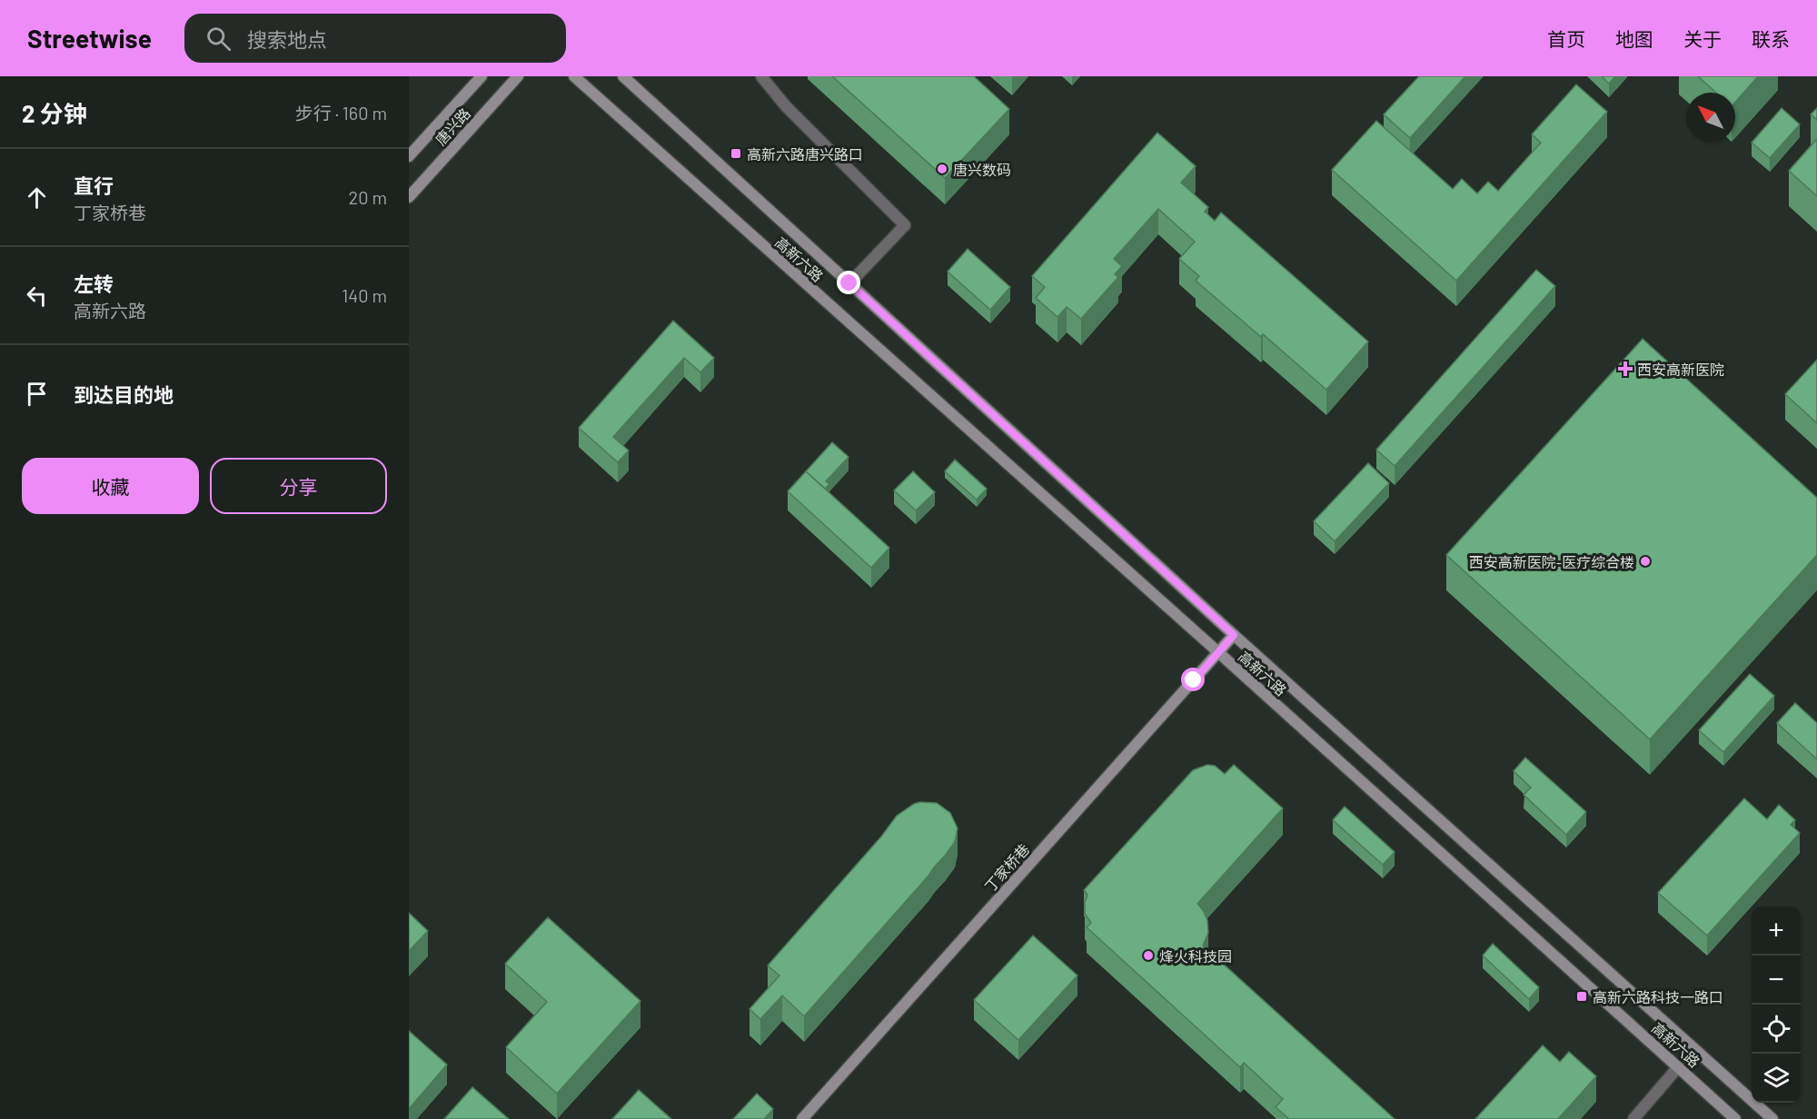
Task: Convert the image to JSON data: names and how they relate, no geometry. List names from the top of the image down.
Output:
{
  "streets": {
    "street": ["唐兴路", "高新六路", "丁家桥巷"]
  },
  "crossings": [
    ["高新六路", "丁家桥巷"]
  ],
  "places": {
    "transit": ["高新六路唐兴路口", "高新六路科技一路口"],
    "other": ["唐兴数码", "西安高新医院-医疗综合楼", "烽火科技园"],
    "health": ["西安高新医院"]
  },
  "north": "top left",
  "page": {
    "header": "Streetwise",
    "search": "搜索地点",
    "nav": [
      "首页",
      "地图",
      "关于",
      "联系"
    ],
    "heading": ["2 分钟", "步行 · 160 m"],
    "list": [
      ["直行", "丁家桥巷", "20 m"],
      ["左转", "高新六路", "140 m"],
      "到达目的地"
    ],
    "buttons": ["收藏", "分享"],
    "map_buttons": ["+", "−"]
  }
}
